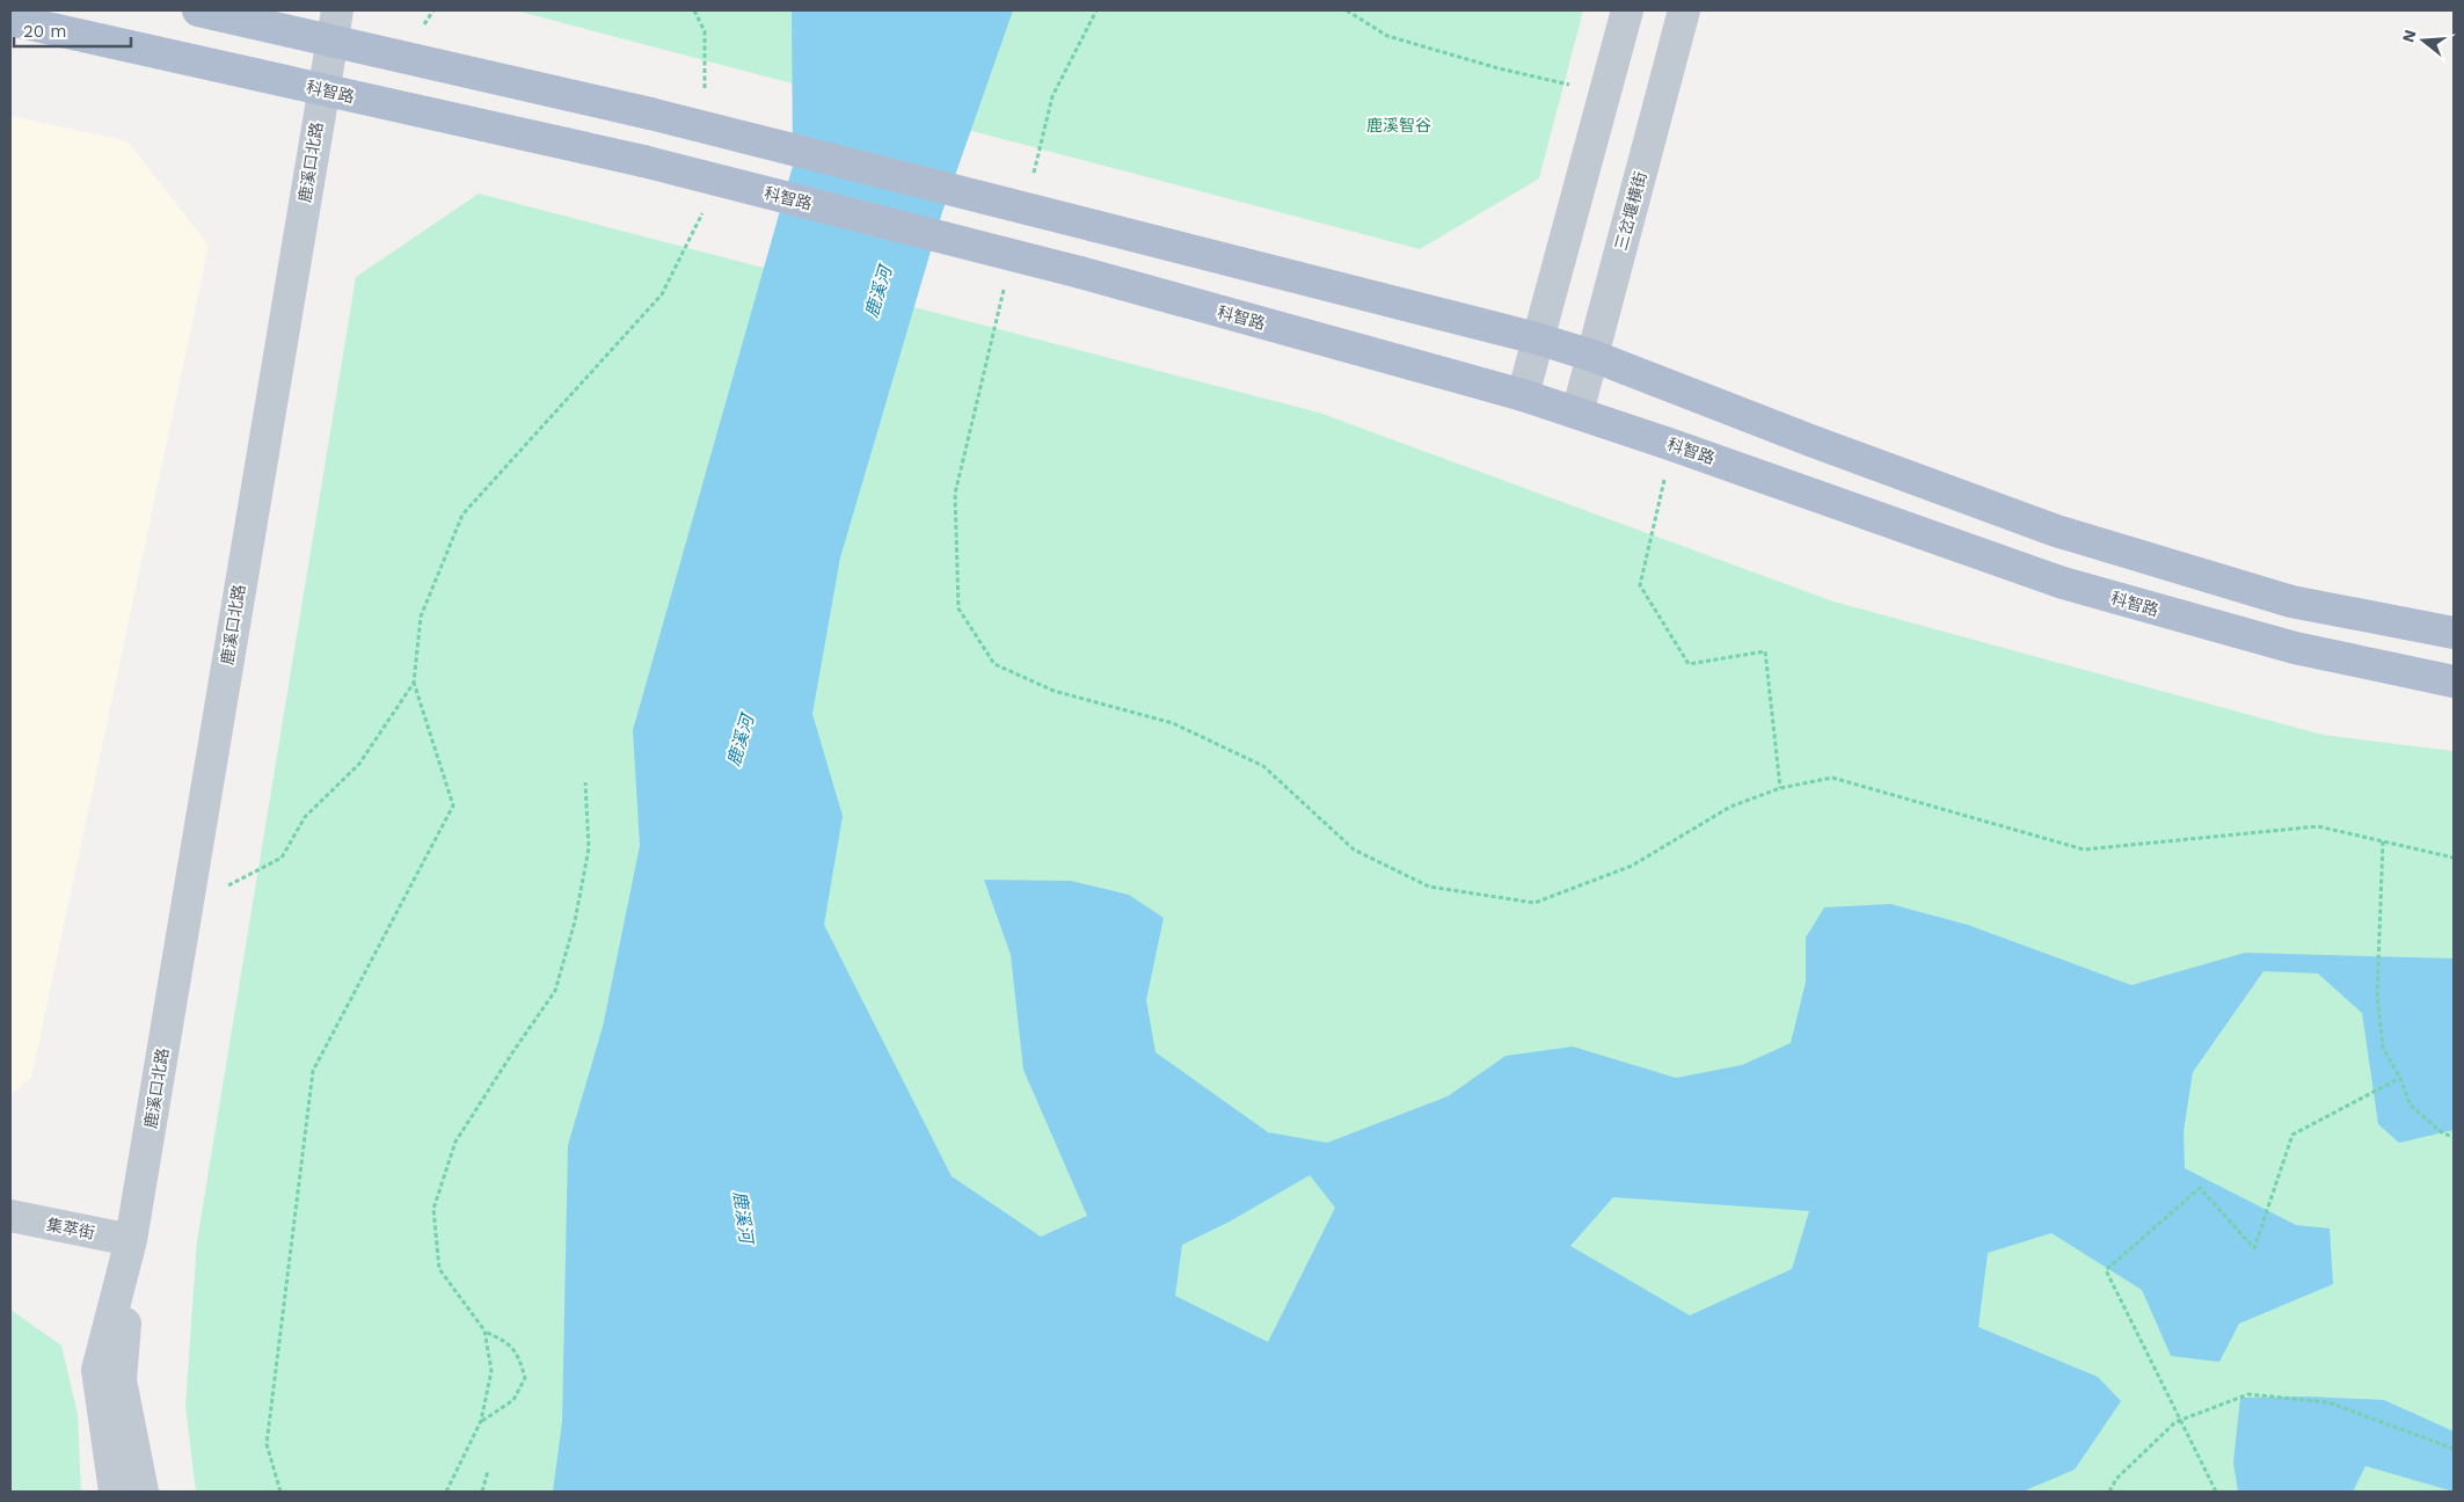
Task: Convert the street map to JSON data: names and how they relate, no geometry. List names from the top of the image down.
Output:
{
  "streets": {
    "main road": ["科智路"],
    "street": ["鹿溪口北路", "三岔堰横街", "集萃街"]
  },
  "crossings": [
    ["科智路", "鹿溪口北路"],
    ["科智路", "三岔堰横街"],
    ["鹿溪口北路", "集萃街"]
  ],
  "water": ["鹿溪河"],
  "parks": ["鹿溪智谷"],
  "scale_bar": "20 m",
  "north": "left"
}
